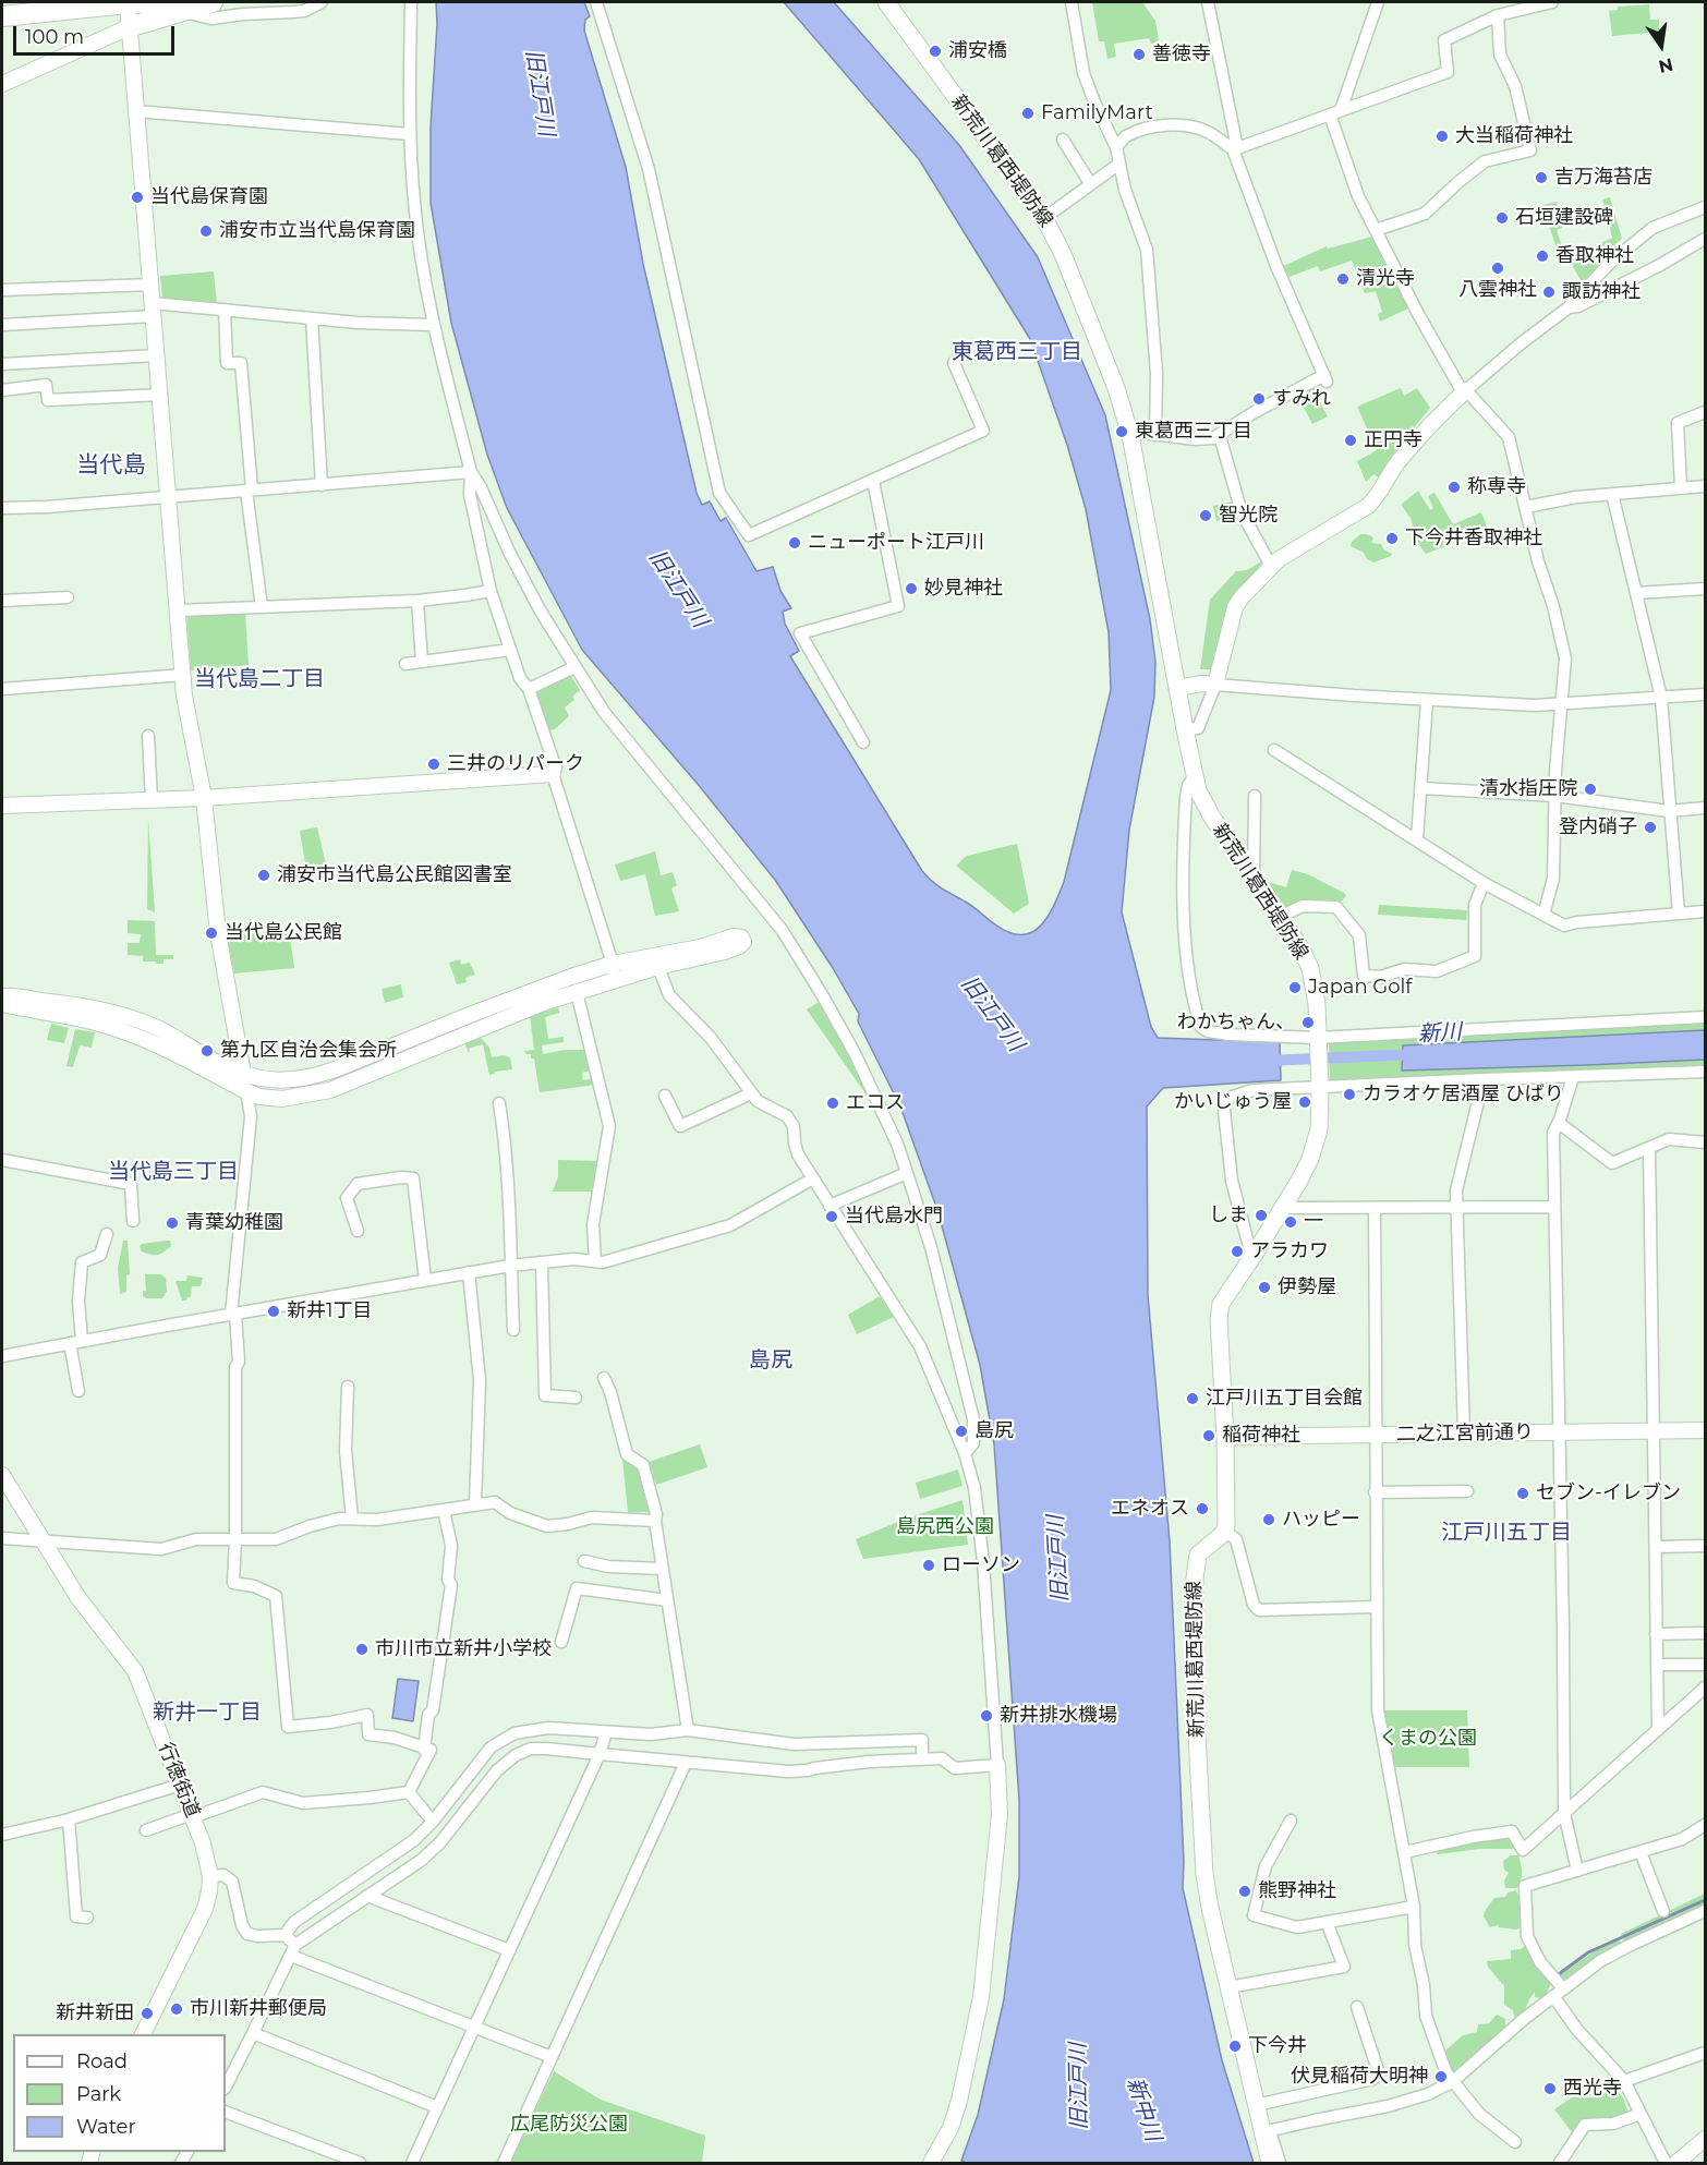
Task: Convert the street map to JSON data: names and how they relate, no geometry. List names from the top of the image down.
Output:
{
  "streets": {
    "main road": ["新荒川葛西堤防線"],
    "street": ["二之江宮前通り", "行徳街道"]
  },
  "crossings": [
    ["新荒川葛西堤防線", "二之江宮前通り"]
  ],
  "districts": [
    "東葛西三丁目",
    "当代島",
    "当代島二丁目",
    "当代島三丁目",
    "島尻",
    "江戸川五丁目",
    "新井一丁目"
  ],
  "water": ["旧江戸川", "新川", "新中川"],
  "parks": ["島尻西公園", "くまの公園", "広尾防災公園"],
  "places": [
    "浦安橋",
    "善徳寺",
    "FamilyMart",
    "大当稲荷神社",
    "吉万海苔店",
    "当代島保育園",
    "石垣建設碑",
    "浦安市立当代島保育園",
    "香取神社",
    "八雲神社",
    "清光寺",
    "諏訪神社",
    "すみれ",
    "東葛西三丁目",
    "正円寺",
    "称専寺",
    "智光院",
    "下今井香取神社",
    "ニューポート江戸川",
    "妙見神社",
    "三井のリパーク",
    "清水指圧院",
    "登内硝子",
    "浦安市当代島公民館図書室",
    "当代島公民館",
    "Japan Golf",
    "わかちゃん、",
    "第九区自治会集会所",
    "カラオケ居酒屋 ひばり",
    "かいじゅう屋",
    "エコス",
    "しま",
    "当代島水門",
    "一",
    "青葉幼稚園",
    "アラカワ",
    "伊勢屋",
    "新井1丁目",
    "江戸川五丁目会館",
    "島尻",
    "稲荷神社",
    "セブン-イレブン",
    "エネオス",
    "ハッピー",
    "ローソン",
    "市川市立新井小学校",
    "新井排水機場",
    "熊野神社",
    "市川新井郵便局",
    "新井新田",
    "下今井",
    "伏見稲荷大明神",
    "西光寺"
  ],
  "legend": ["Road", "Park", "Water"],
  "scale_bar": "100 m",
  "north": "bottom"
}
